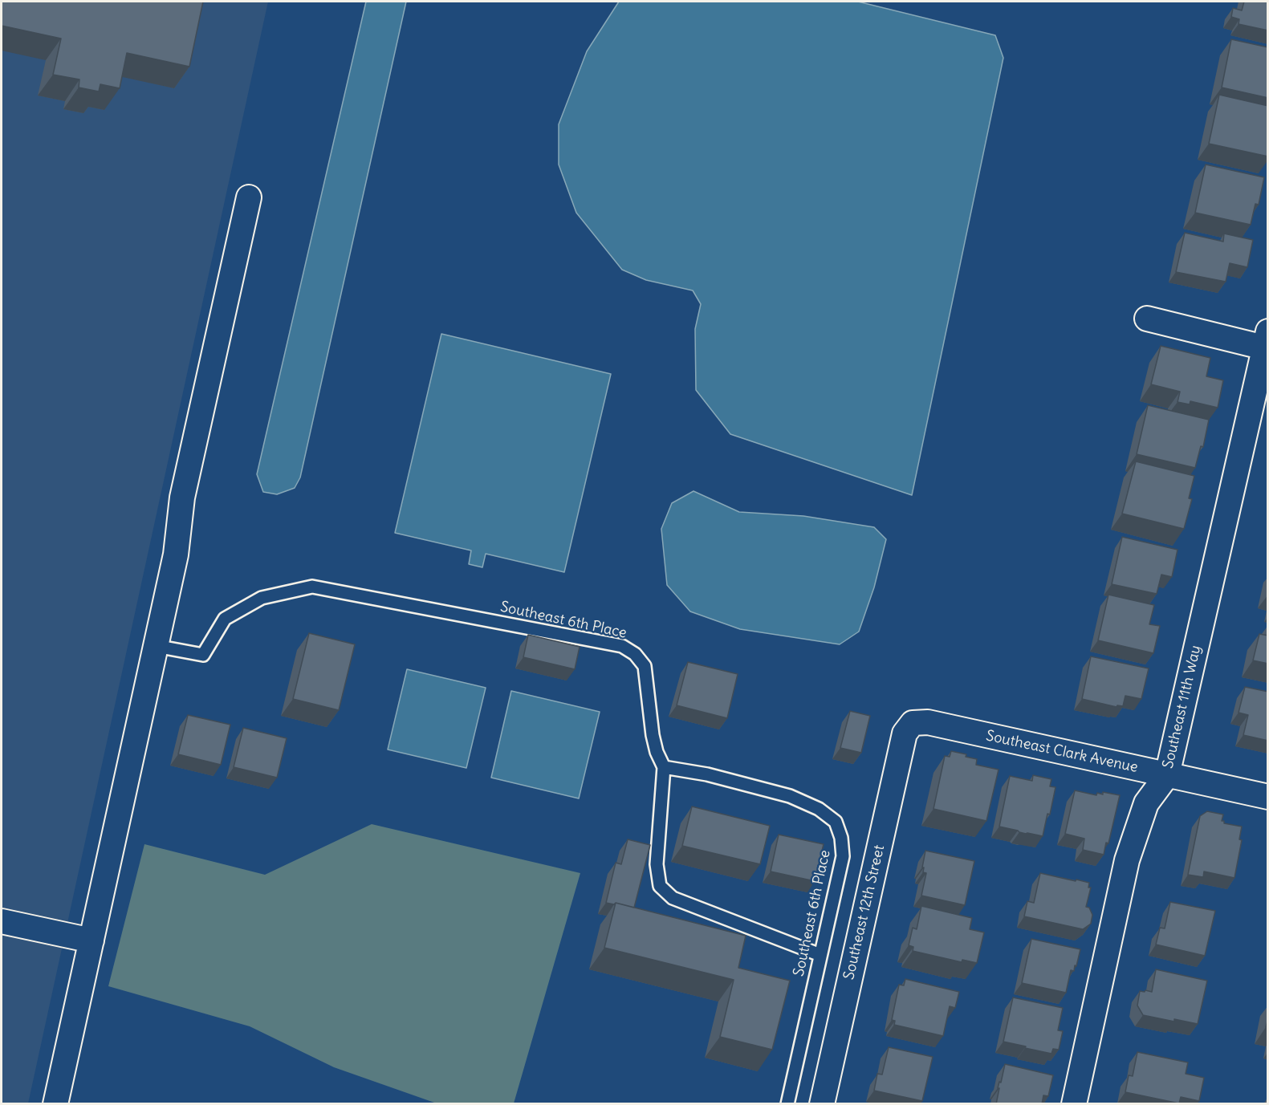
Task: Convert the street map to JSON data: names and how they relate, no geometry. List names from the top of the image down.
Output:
{
  "streets": {
    "street": ["Southeast 11th Way", "Southeast Clark Avenue", "Southeast 12th Street"],
    "lane": ["Southeast 6th Place"]
  },
  "crossings": [
    ["Southeast 11th Way", "Southeast Clark Avenue"],
    ["Southeast Clark Avenue", "Southeast 12th Street"]
  ]
}
